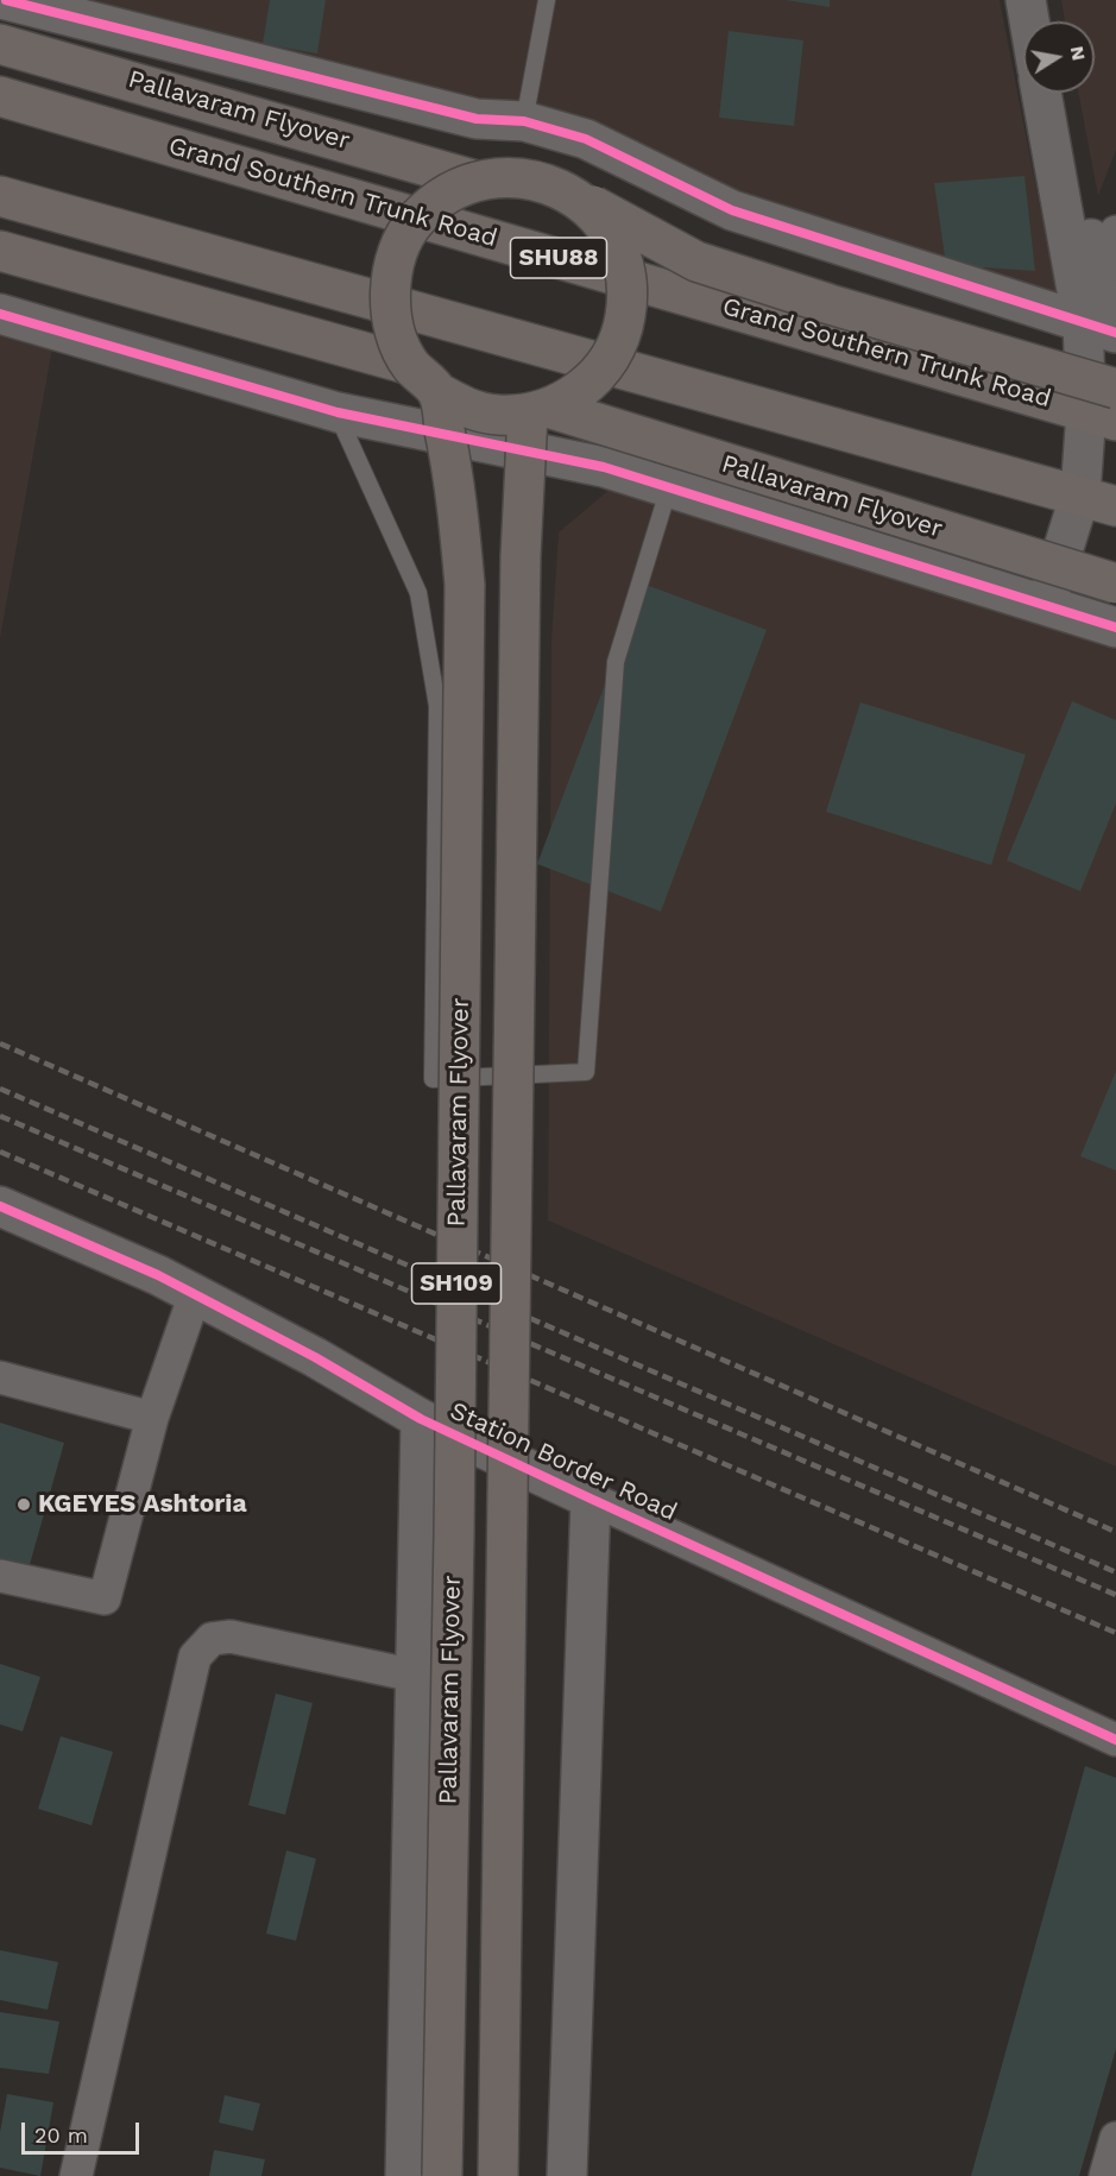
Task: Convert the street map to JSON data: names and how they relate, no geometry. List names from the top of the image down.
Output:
{
  "streets": {
    "main road": [
      "Pallavaram Flyover",
      "Grand Southern Trunk Road",
      "SHU88",
      "SH109"
    ],
    "street": ["Station Border Road"]
  },
  "crossings": [
    ["Pallavaram Flyover", "Grand Southern Trunk Road"],
    ["Pallavaram Flyover", "SH109"]
  ],
  "places": ["KGEYES Ashtoria"],
  "scale_bar": "20 m",
  "north": "right"
}
